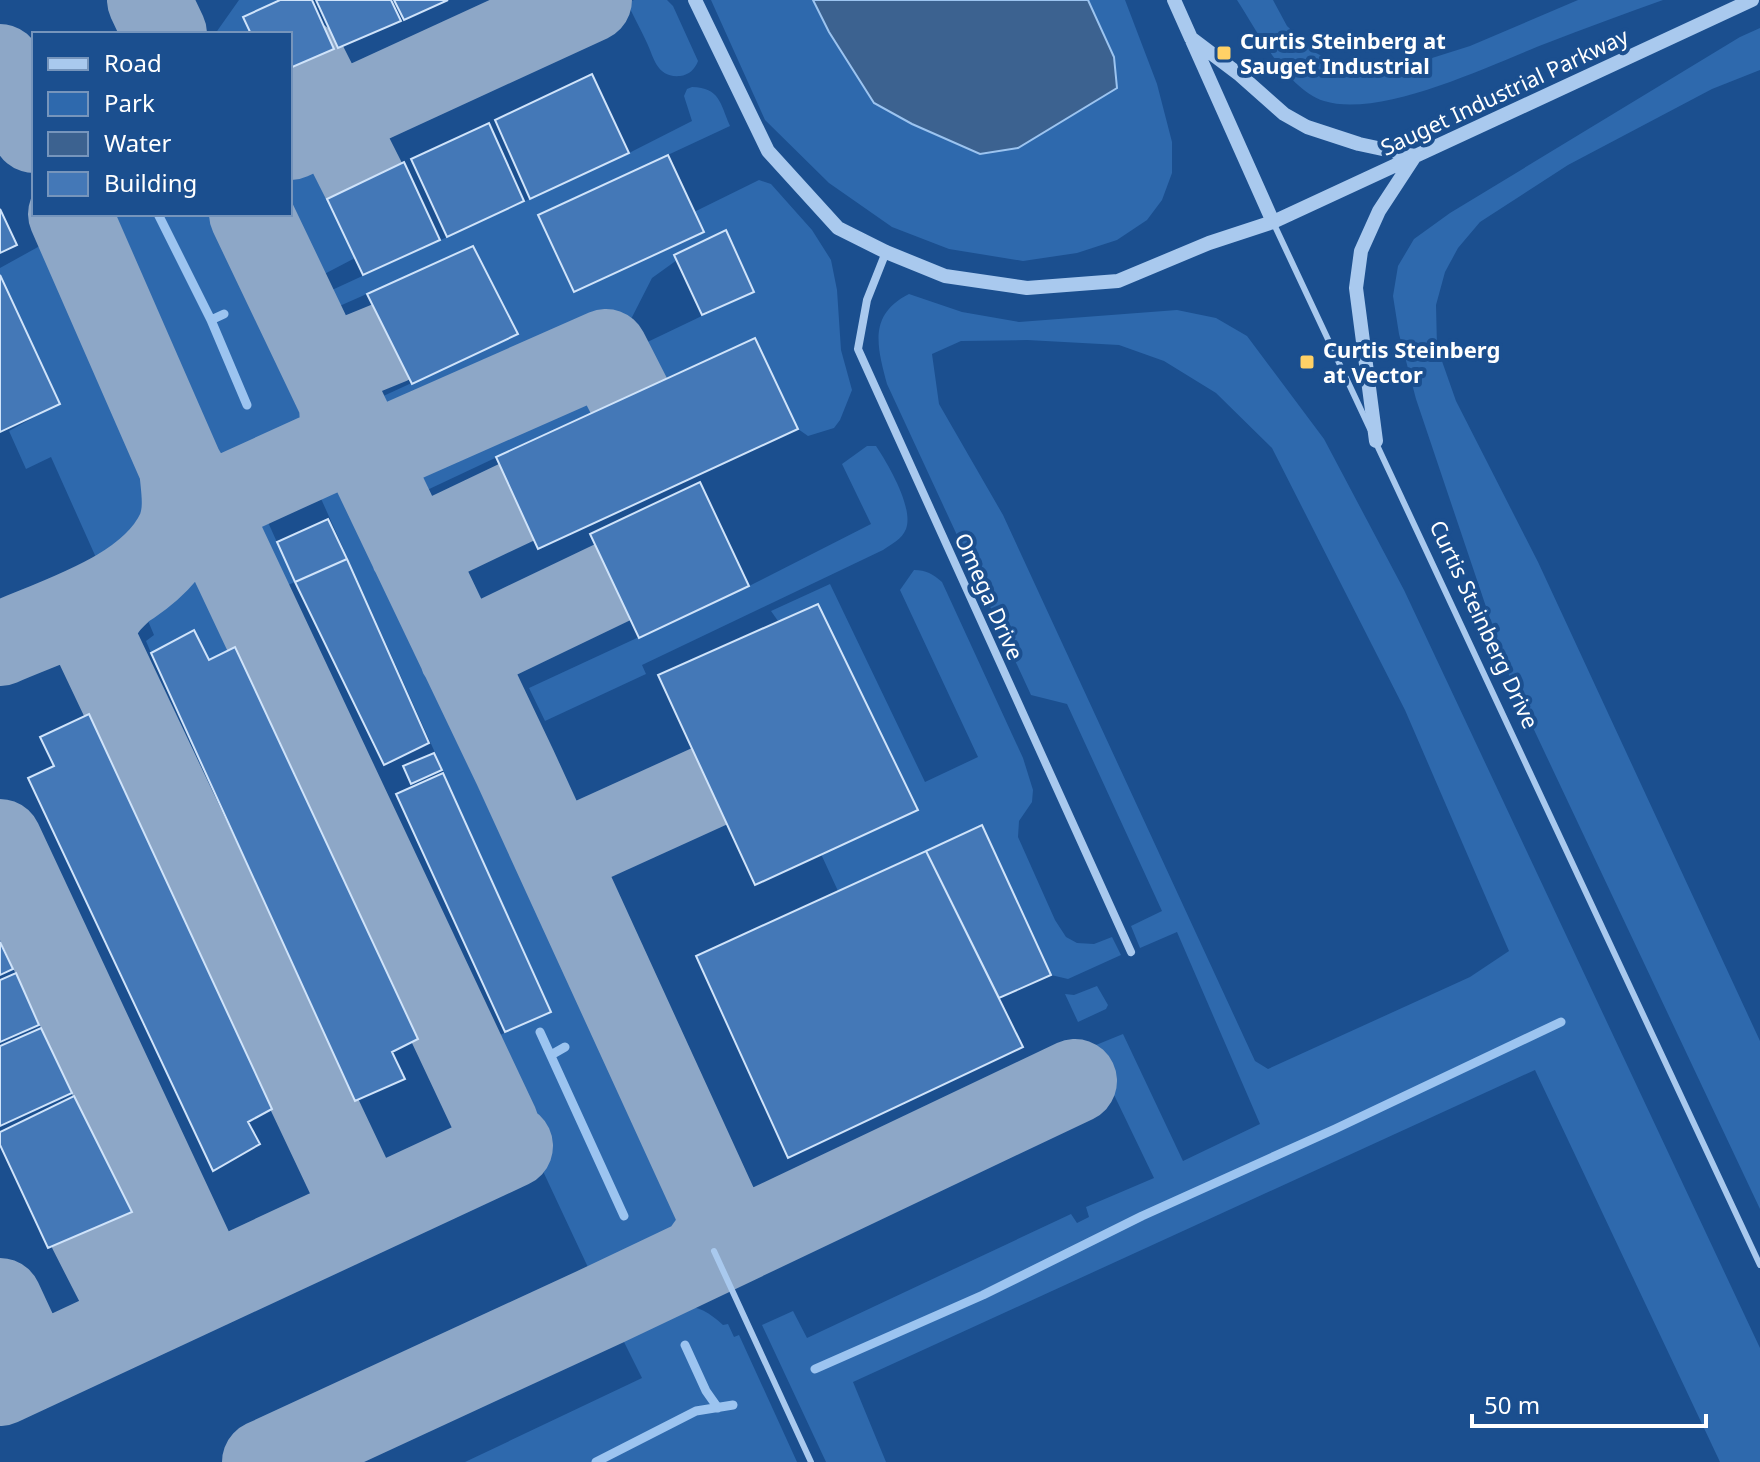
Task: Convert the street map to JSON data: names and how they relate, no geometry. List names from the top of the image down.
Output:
{
  "streets": {
    "street": ["Sauget Industrial Parkway", "Omega Drive", "Curtis Steinberg Drive"]
  },
  "crossings": [
    ["Sauget Industrial Parkway", "Omega Drive"],
    ["Sauget Industrial Parkway", "Curtis Steinberg Drive"]
  ],
  "places": {
    "transit": ["Curtis Steinberg at Sauget Industrial", "Curtis Steinberg at Vector"]
  },
  "legend": [
    "Road",
    "Park",
    "Water",
    "Building"
  ],
  "scale_bar": "50 m"
}
